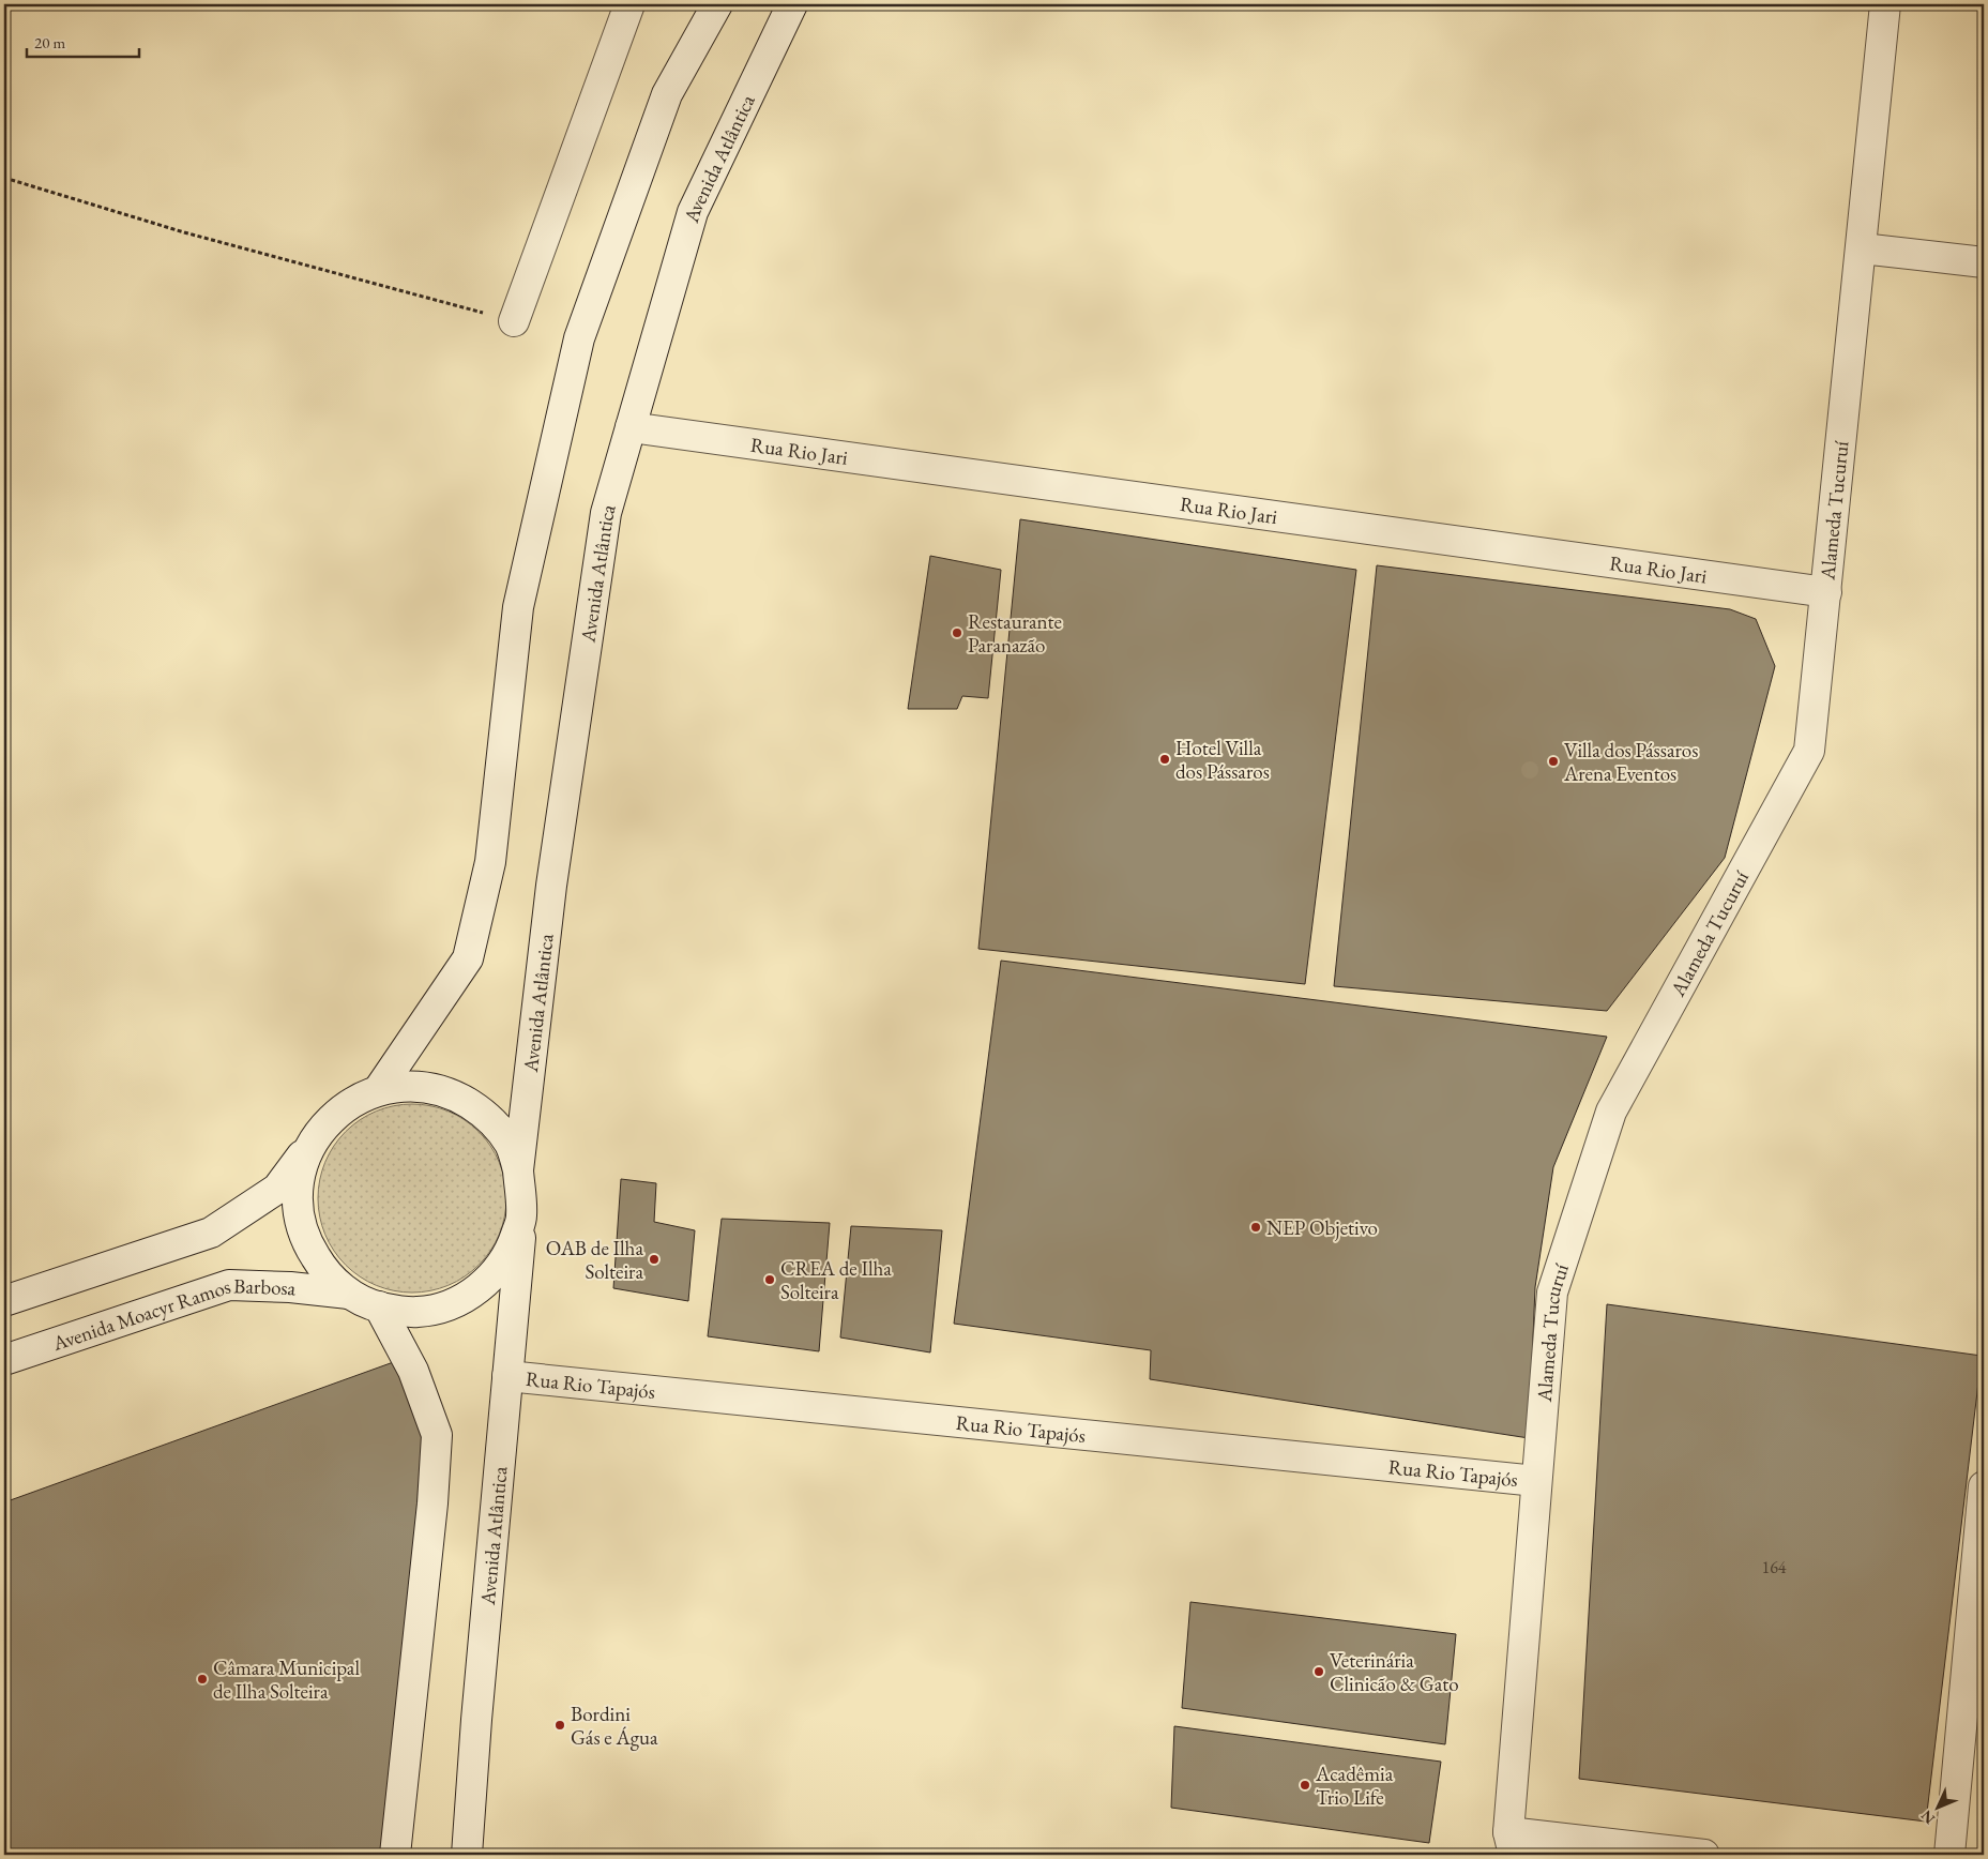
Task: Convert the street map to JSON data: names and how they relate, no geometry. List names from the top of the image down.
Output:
{
  "streets": {
    "street": [
      "Avenida Atlântica",
      "Rua Rio Jari",
      "Alameda Tucuruí",
      "Avenida Moacyr Ramos Barbosa",
      "Rua Rio Tapajós"
    ]
  },
  "crossings": [
    ["Avenida Atlântica", "Rua Rio Jari"],
    ["Avenida Atlântica", "Rua Rio Tapajós"],
    ["Rua Rio Jari", "Alameda Tucuruí"],
    ["Alameda Tucuruí", "Rua Rio Tapajós"]
  ],
  "places": [
    "Restaurante Paranazão",
    "Hotel Villa dos Pássaros",
    "Villa dos Pássaros Arena Eventos",
    "NEP Objetivo",
    "OAB de Ilha Solteira",
    "CREA de Ilha Solteira",
    "Veterinária Clinicão & Gato",
    "Câmara Municipal de Ilha Solteira",
    "Bordini Gás e Água",
    "Acadêmia Trio Life"
  ],
  "house_numbers": ["164"],
  "scale_bar": "20 m",
  "north": "bottom left"
}
